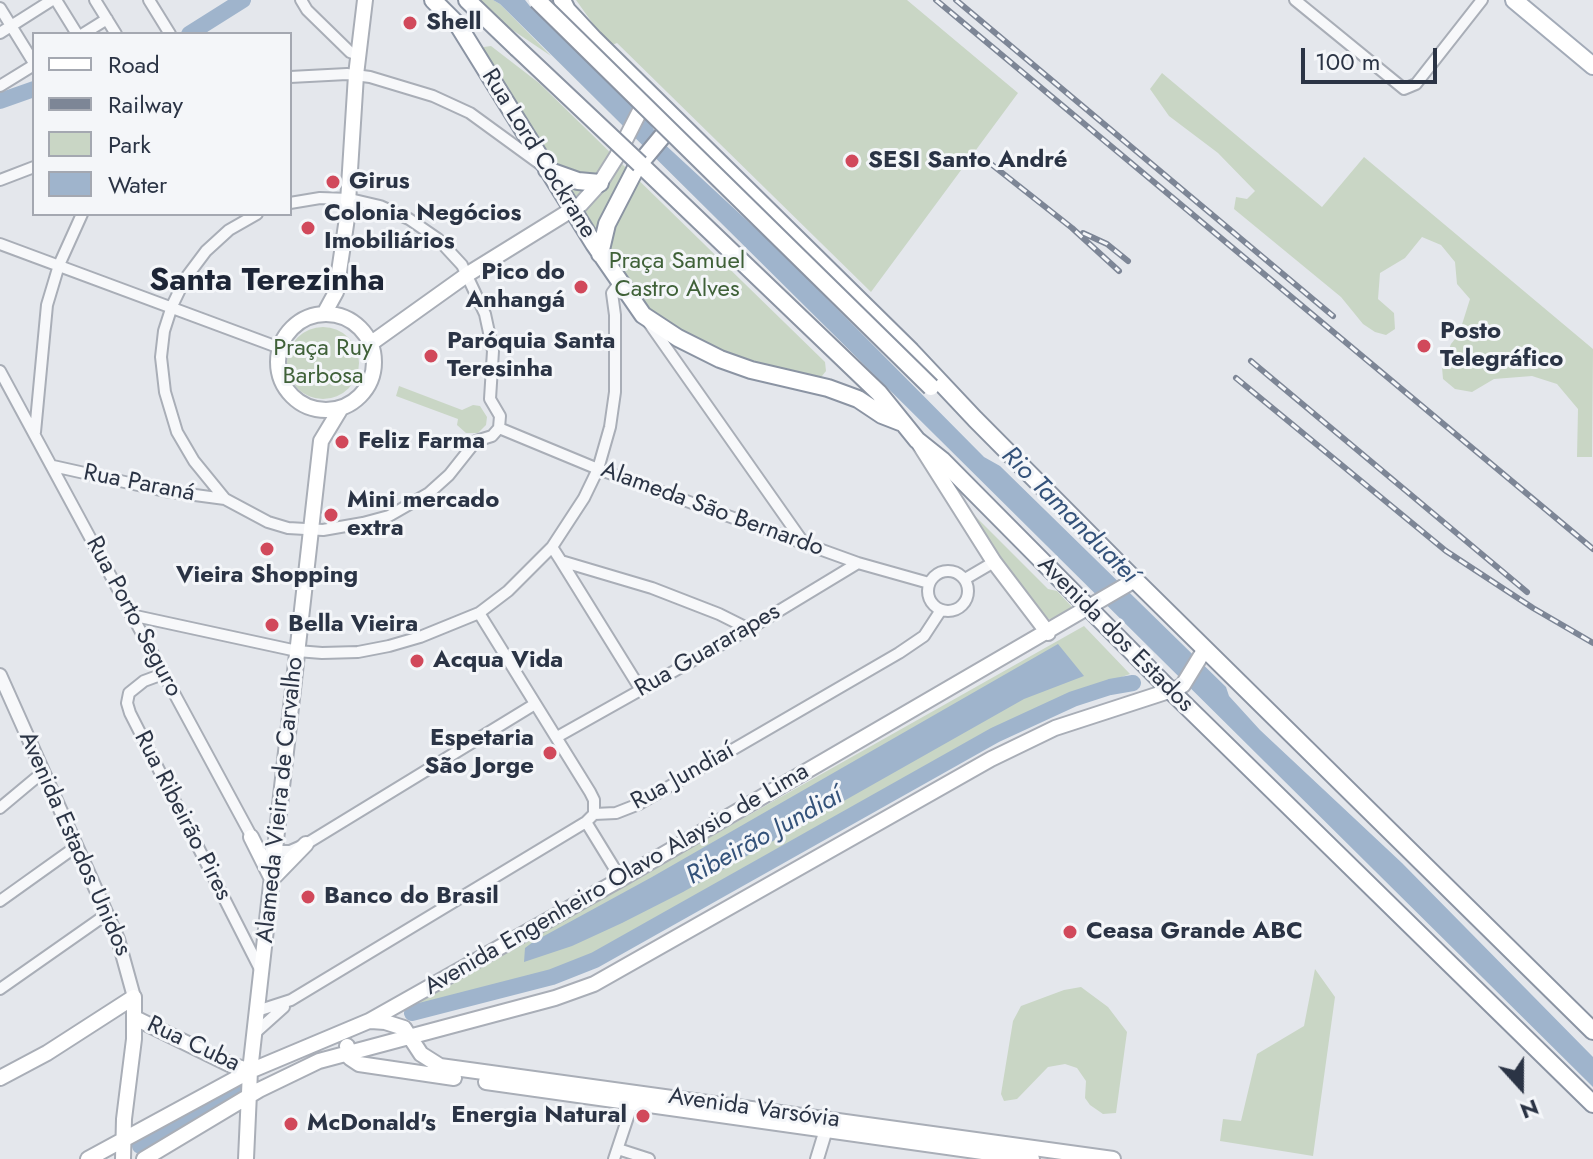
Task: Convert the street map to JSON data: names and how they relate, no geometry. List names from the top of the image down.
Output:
{
  "streets": {
    "main road": [
      "Rua Lord Cockrane",
      "Avenida dos Estados",
      "Alameda Vieira de Carvalho",
      "Avenida Estados Unidos",
      "Avenida Engenheiro Olavo Alaysio de Lima",
      "Rua Cuba",
      "Avenida Varsóvia"
    ],
    "street": [
      "Rua Paraná",
      "Alameda São Bernardo",
      "Rua Porto Seguro",
      "Rua Guararapes",
      "Rua Jundiaí",
      "Rua Ribeirão Pires"
    ]
  },
  "crossings": [
    ["Rua Lord Cockrane", "Alameda São Bernardo"],
    ["Rua Paraná", "Rua Porto Seguro"],
    ["Alameda São Bernardo", "Rua Guararapes"],
    ["Alameda São Bernardo", "Rua Jundiaí"],
    ["Rua Porto Seguro", "Alameda Vieira de Carvalho"],
    ["Rua Porto Seguro", "Rua Ribeirão Pires"],
    ["Avenida dos Estados", "Avenida Engenheiro Olavo Alaysio de Lima"],
    ["Rua Jundiaí", "Alameda Vieira de Carvalho"],
    ["Alameda Vieira de Carvalho", "Rua Ribeirão Pires"],
    ["Alameda Vieira de Carvalho", "Avenida Engenheiro Olavo Alaysio de Lima"],
    ["Alameda Vieira de Carvalho", "Rua Cuba"],
    ["Avenida Estados Unidos", "Avenida Engenheiro Olavo Alaysio de Lima"],
    ["Avenida Estados Unidos", "Rua Cuba"],
    ["Avenida Engenheiro Olavo Alaysio de Lima", "Rua Cuba"],
    ["Avenida Engenheiro Olavo Alaysio de Lima", "Avenida Varsóvia"]
  ],
  "districts": ["Santa Terezinha"],
  "water": ["Rio Tamanduateí", "Ribeirão Jundiaí"],
  "parks": ["Praça Samuel Castro Alves", "Praça Ruy Barbosa"],
  "places": [
    "Shell",
    "SESI Santo André",
    "Girus",
    "Colonia Negócios Imobiliários",
    "Pico do Anhangá",
    "Posto Telegráfico",
    "Paróquia Santa Teresinha",
    "Feliz Farma",
    "Mini mercado extra",
    "Vieira Shopping",
    "Bella Vieira",
    "Acqua Vida",
    "Espetaria São Jorge",
    "Banco do Brasil",
    "Ceasa Grande ABC",
    "Energia Natural",
    "McDonald's"
  ],
  "legend": [
    "Road",
    "Railway",
    "Park",
    "Water"
  ],
  "scale_bar": "100 m",
  "north": "bottom"
}
